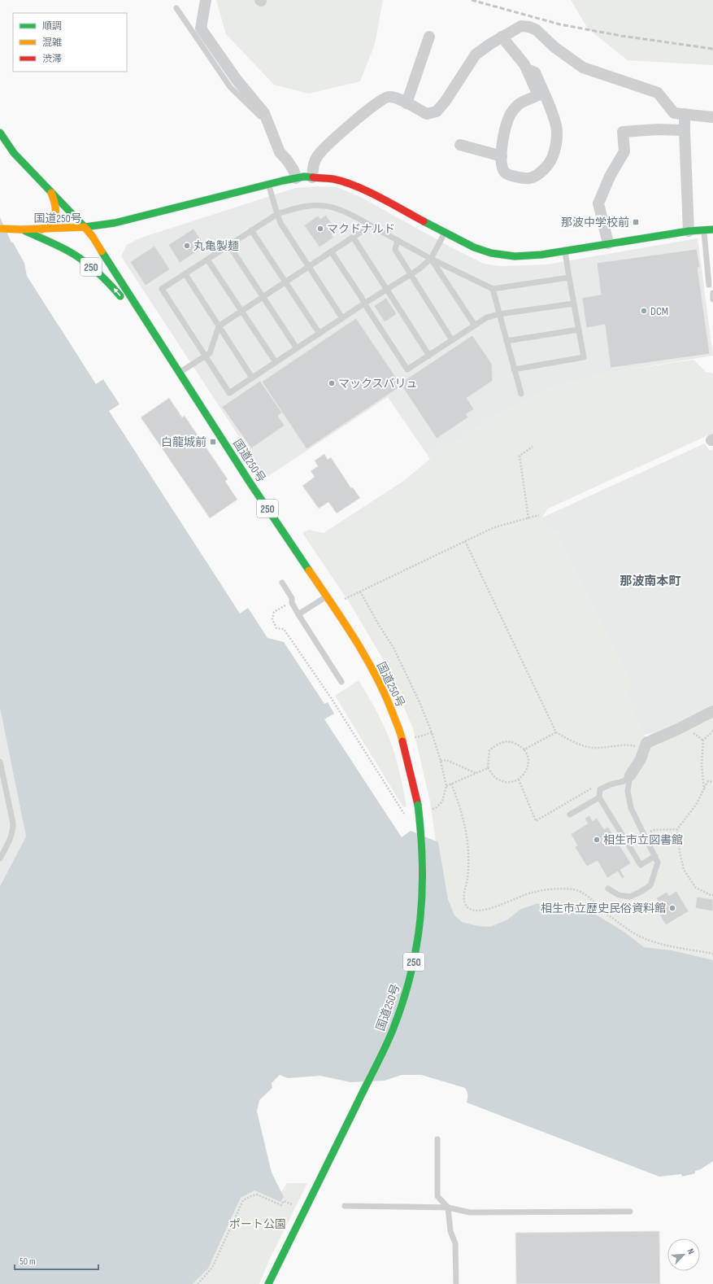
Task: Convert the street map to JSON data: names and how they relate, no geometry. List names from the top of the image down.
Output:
{
  "streets": {
    "main road": ["国道250号", "250"]
  },
  "crossings": [
    ["国道250号", "250"]
  ],
  "districts": ["那波南本町"],
  "parks": ["ポート公園"],
  "places": {
    "transit": ["那波中学校前", "白龍城前"],
    "other": [
      "マクドナルド",
      "丸亀製麺",
      "DCM",
      "マックスバリュ",
      "相生市立図書館",
      "相生市立歴史民俗資料館"
    ]
  },
  "legend": ["順調", "混雑", "渋滞"],
  "scale_bar": "50 m",
  "north": "top right"
}
